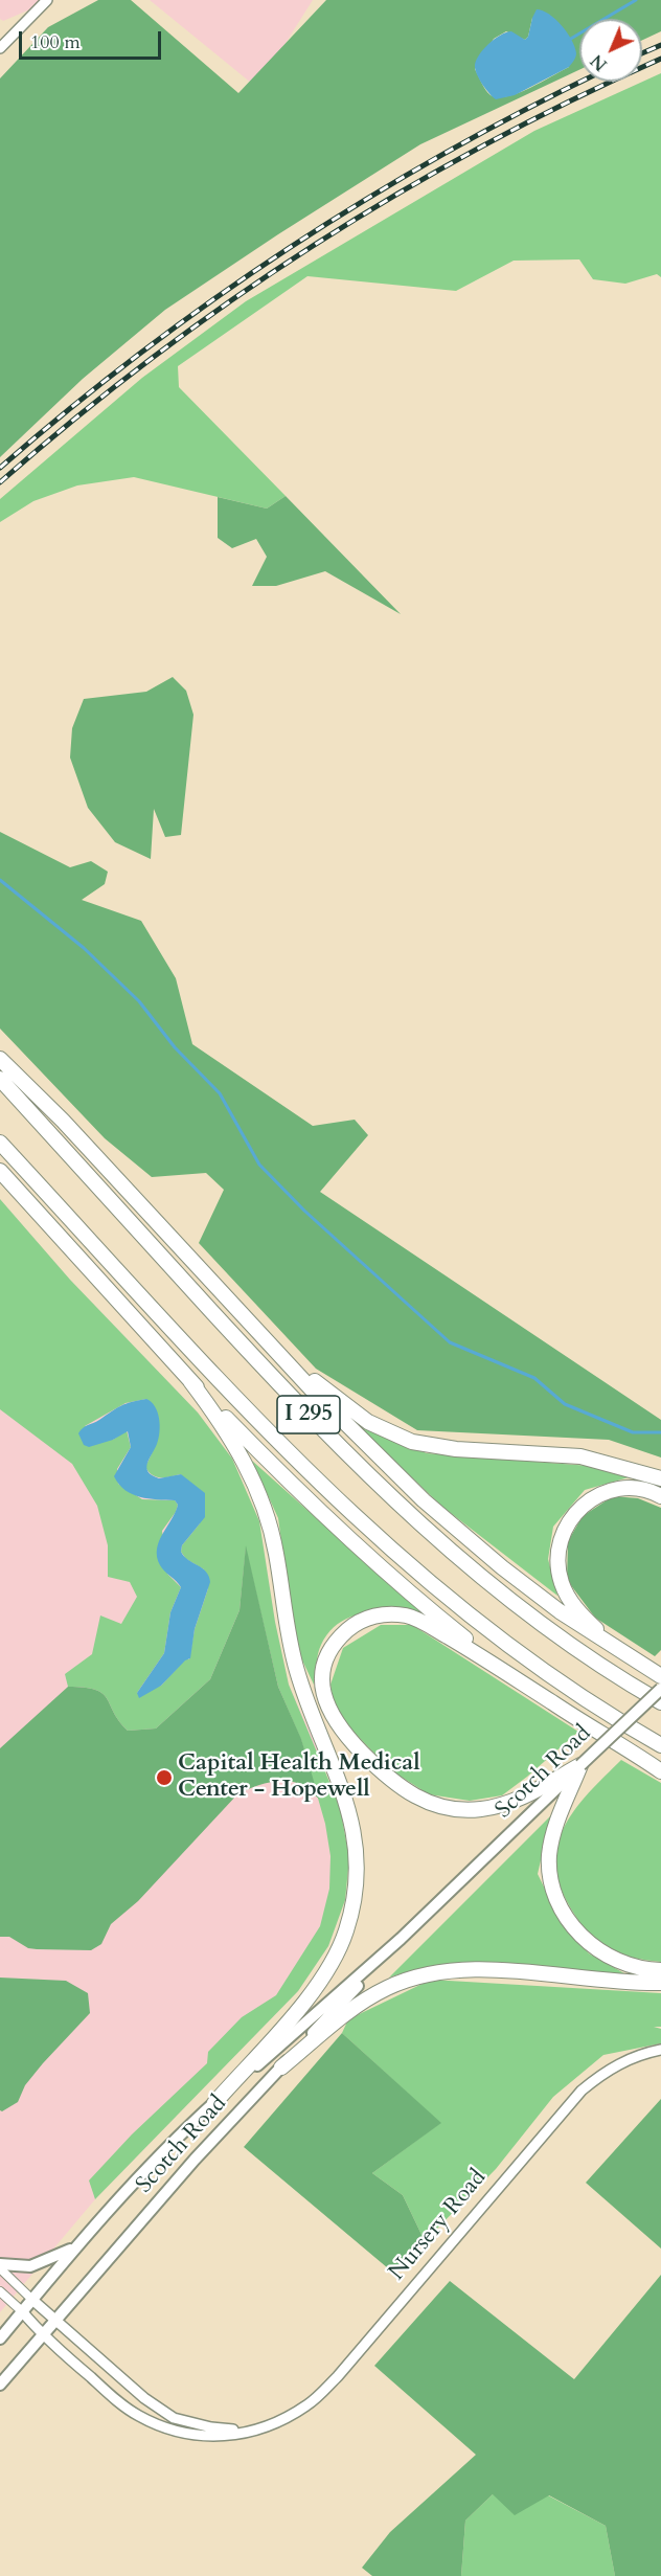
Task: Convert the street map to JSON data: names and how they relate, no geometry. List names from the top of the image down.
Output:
{
  "streets": {
    "highway": ["I 295"],
    "main road": ["Scotch Road"],
    "street": ["Nursery Road"]
  },
  "crossings": [
    ["Scotch Road", "Nursery Road"]
  ],
  "places": ["Capital Health Medical Center - Hopewell"],
  "scale_bar": "100 m",
  "north": "bottom left"
}
